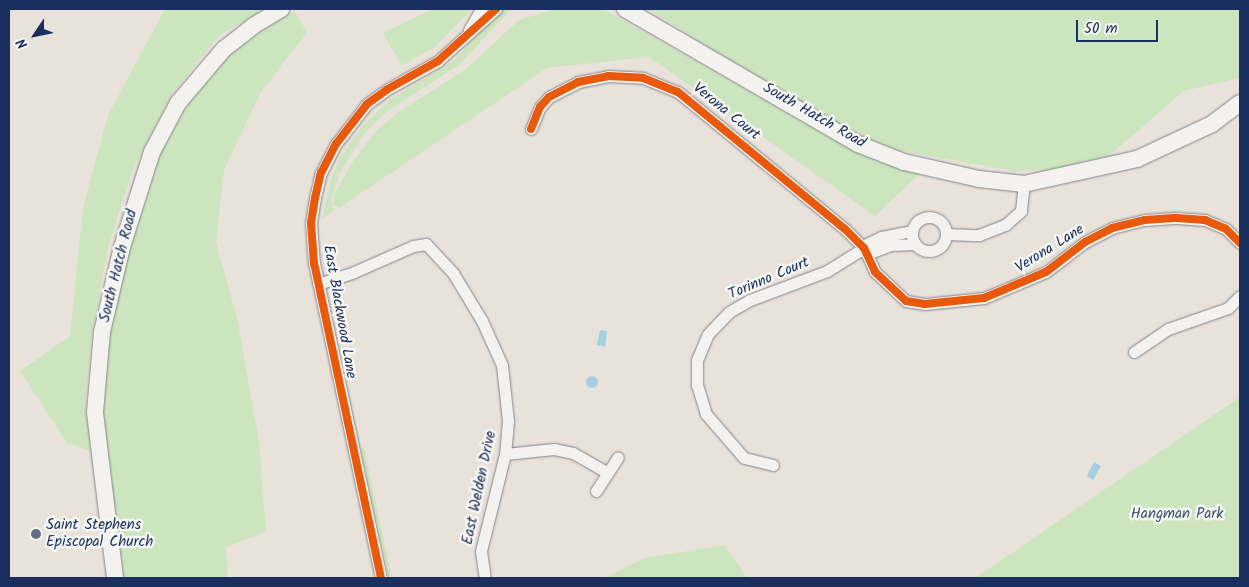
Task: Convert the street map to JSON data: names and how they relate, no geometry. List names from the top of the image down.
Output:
{
  "streets": {
    "main road": ["South Hatch Road"],
    "street": [
      "Verona Court",
      "Verona Lane",
      "Torinno Court",
      "East Blackwood Lane",
      "East Welden Drive"
    ]
  },
  "crossings": [
    ["Verona Court", "Verona Lane"],
    ["Verona Court", "Torinno Court"],
    ["Verona Lane", "Torinno Court"],
    ["East Blackwood Lane", "East Welden Drive"]
  ],
  "parks": ["Hangman Park"],
  "places": ["Saint Stephens Episcopal Church"],
  "scale_bar": "50 m",
  "north": "bottom left"
}
